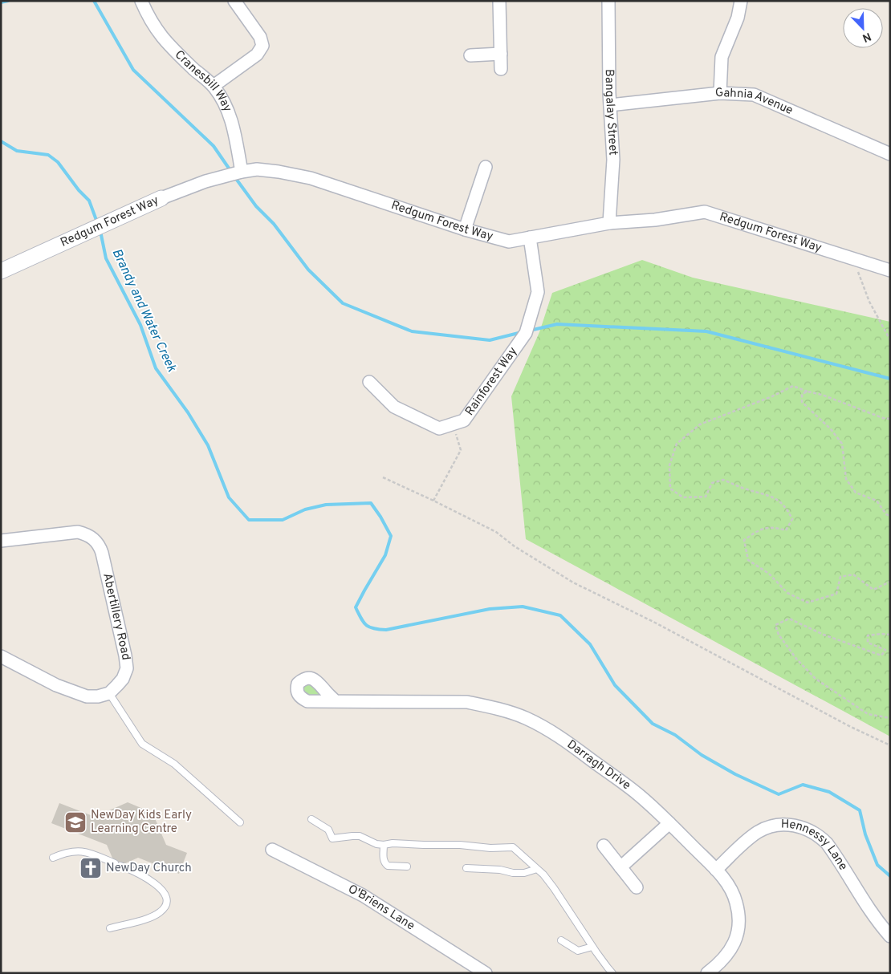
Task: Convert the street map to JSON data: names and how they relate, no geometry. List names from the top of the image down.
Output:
{
  "streets": {
    "street": [
      "Cranesbill Way",
      "Gahnia Avenue",
      "Bangalay Street",
      "Redgum Forest Way",
      "Rainforest Way",
      "Abertillery Road",
      "Darragh Drive",
      "Hennessy Lane",
      "O'Briens Lane"
    ]
  },
  "crossings": [
    ["Cranesbill Way", "Redgum Forest Way"],
    ["Gahnia Avenue", "Bangalay Street"],
    ["Bangalay Street", "Redgum Forest Way"],
    ["Redgum Forest Way", "Rainforest Way"],
    ["Darragh Drive", "Hennessy Lane"]
  ],
  "water": ["Brandy and Water Creek"],
  "places": {
    "school or university": ["NewDay Kids Early Learning Centre"],
    "church": ["NewDay Church"]
  },
  "north": "bottom right"
}
